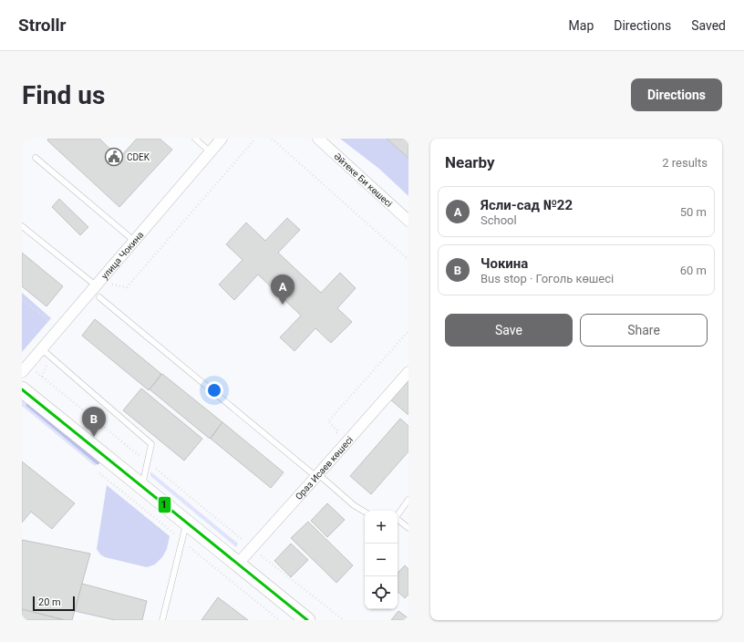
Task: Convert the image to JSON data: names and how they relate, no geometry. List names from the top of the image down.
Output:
{
  "streets": {
    "street": ["Әйтеке Би көшесі", "улица Чокина", "Ораз Исаев көшесі"]
  },
  "places": {
    "public building": ["CDEK"]
  },
  "lines": ["transit line 1"],
  "scale_bar": "20 m",
  "page": {
    "header": "Strollr",
    "nav": ["Map", "Directions", "Saved"],
    "buttons": [
      "Directions",
      ["Save", "Share"]
    ],
    "title": "Find us",
    "heading": ["Nearby", "2 results"],
    "list": [
      {
        "mark": "A",
        "name": "Ясли-сад №22",
        "note": "School",
        "value": "50 m"
      },
      {
        "mark": "B",
        "name": "Чокина",
        "note": "Bus stop · Гоголь көшесі",
        "value": "60 m"
      }
    ],
    "pins": ["A", "B"],
    "map_buttons": ["+", "−"],
    "scale": "20 m"
  }
}
